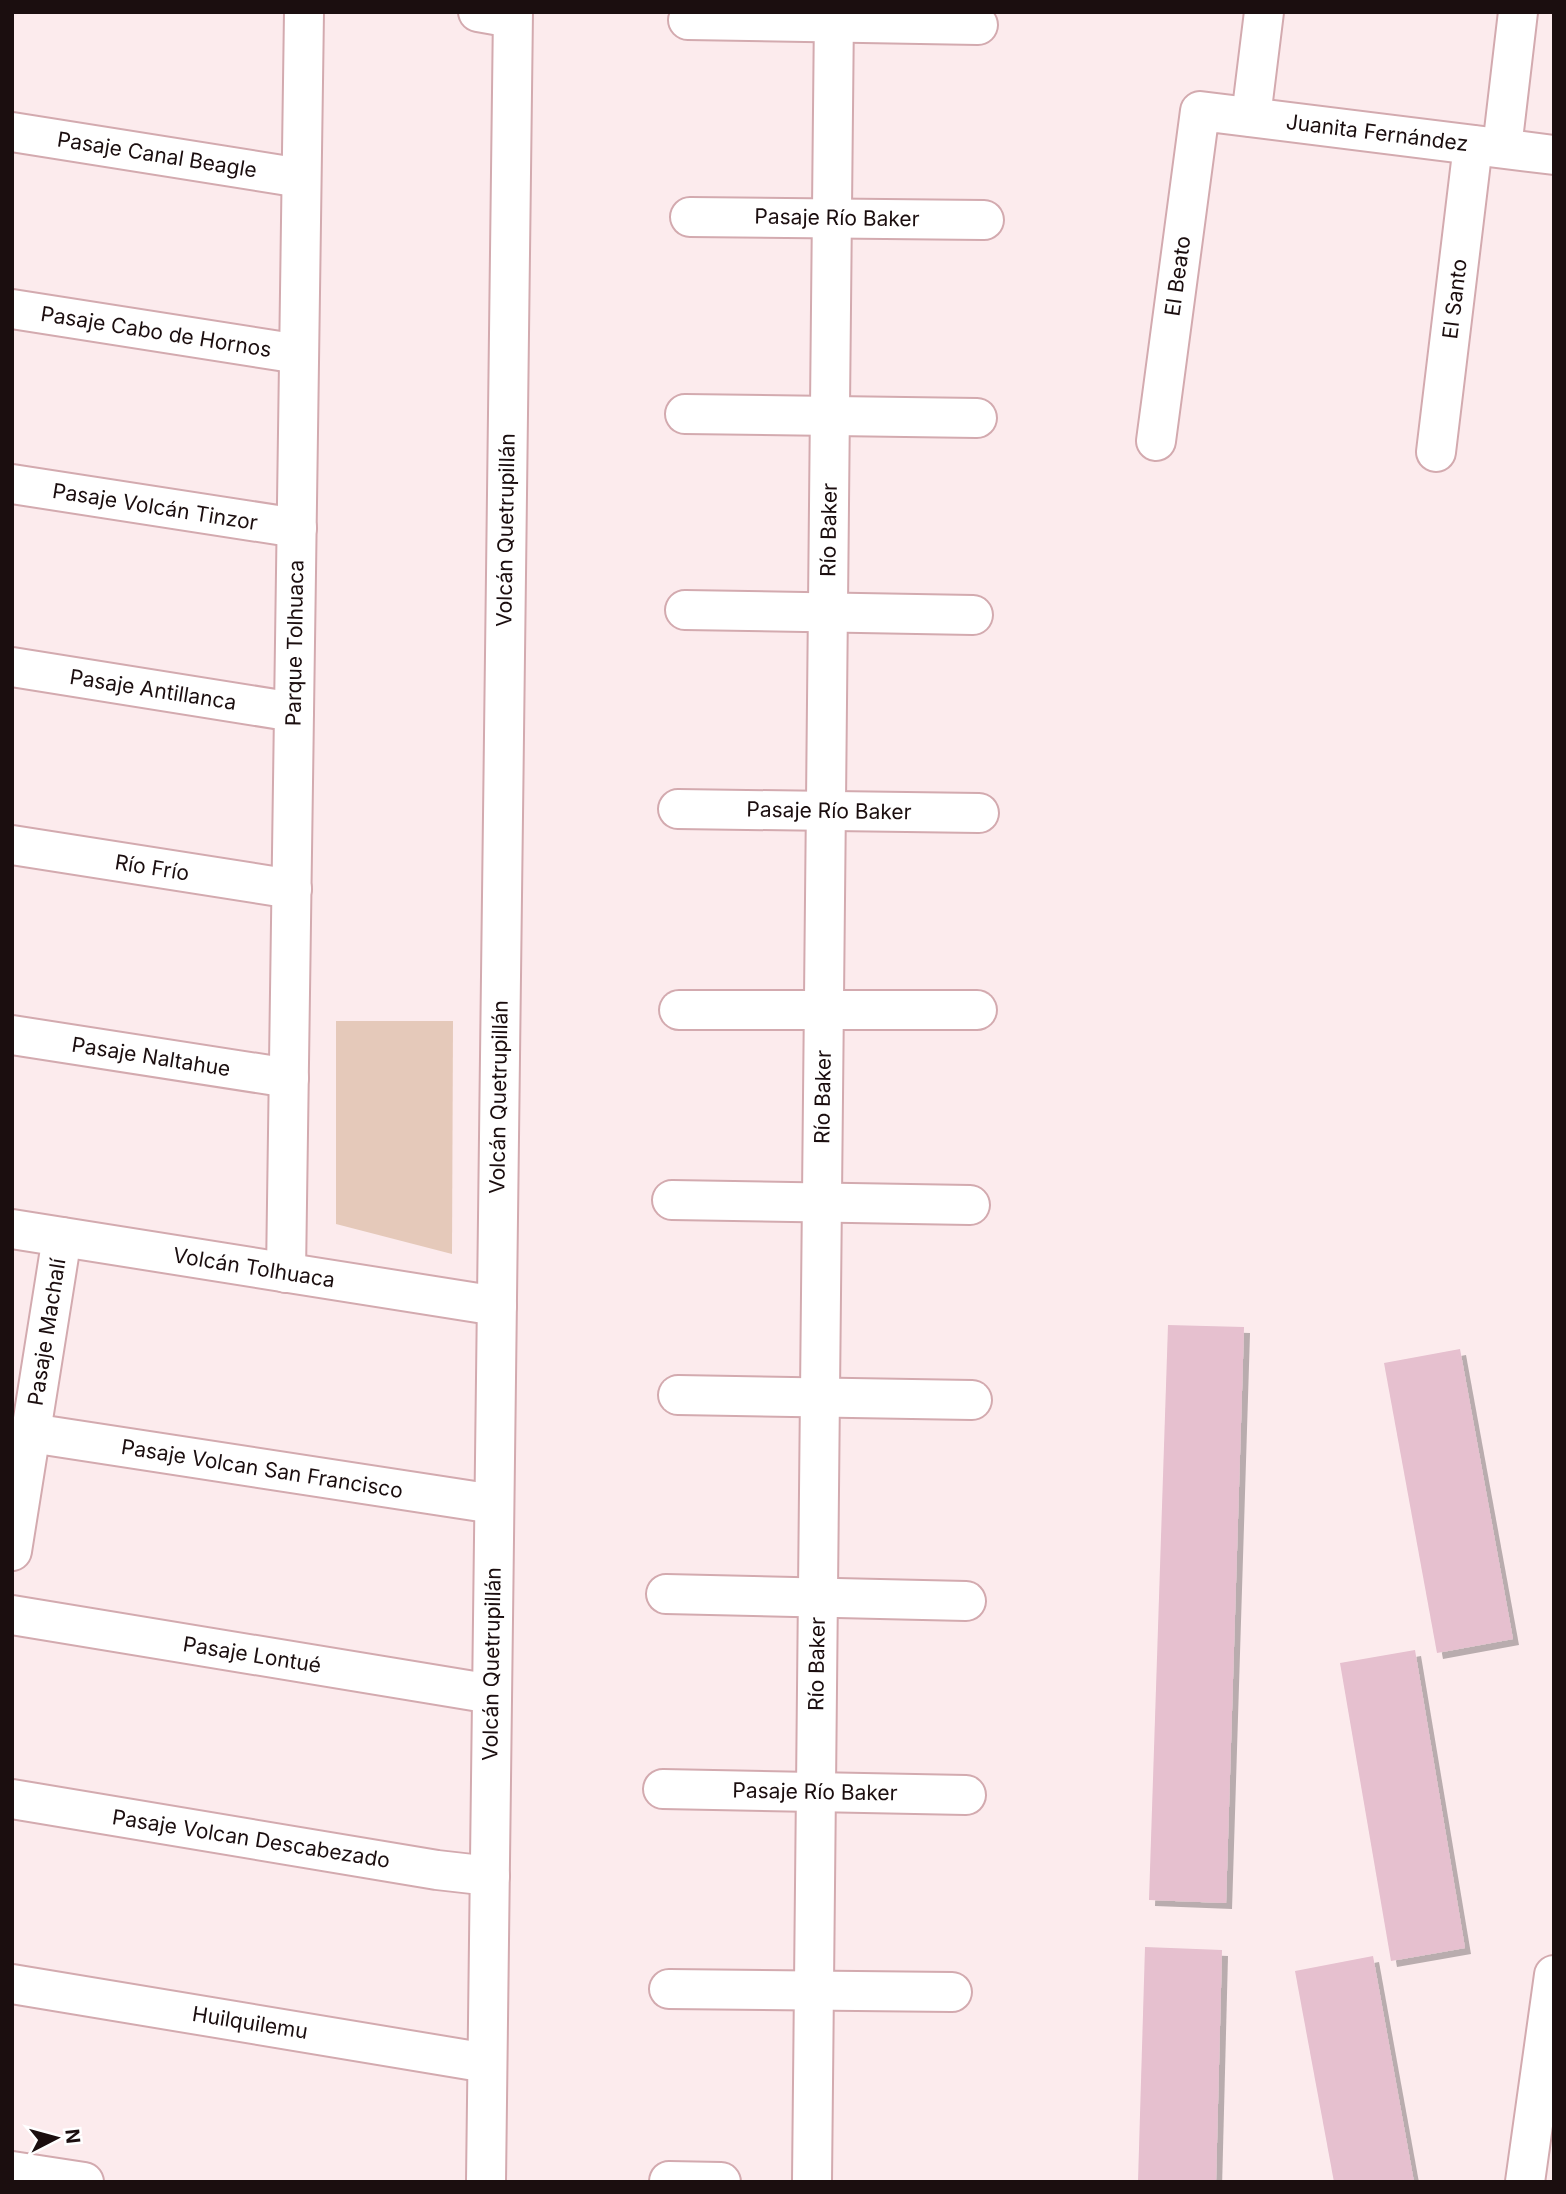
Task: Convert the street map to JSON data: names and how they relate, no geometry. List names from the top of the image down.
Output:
{
  "streets": {
    "street": [
      "Juanita Fernández",
      "Pasaje Canal Beagle",
      "Pasaje Río Baker",
      "El Beato",
      "El Santo",
      "Pasaje Cabo de Hornos",
      "Pasaje Volcán Tinzor",
      "Volcán Quetrupillán",
      "Río Baker",
      "Parque Tolhuaca",
      "Pasaje Antillanca",
      "Río Frío",
      "Pasaje Naltahue",
      "Volcán Tolhuaca",
      "Pasaje Machalí",
      "Pasaje Volcan San Francisco",
      "Pasaje Lontué",
      "Pasaje Volcan Descabezado",
      "Huilquilemu"
    ]
  },
  "crossings": [
    ["Juanita Fernández", "El Beato"],
    ["Juanita Fernández", "El Santo"],
    ["Pasaje Canal Beagle", "Parque Tolhuaca"],
    ["Pasaje Río Baker", "Río Baker"],
    ["Pasaje Cabo de Hornos", "Parque Tolhuaca"],
    ["Pasaje Volcán Tinzor", "Parque Tolhuaca"],
    ["Volcán Quetrupillán", "Volcán Tolhuaca"],
    ["Volcán Quetrupillán", "Pasaje Volcan San Francisco"],
    ["Volcán Quetrupillán", "Pasaje Lontué"],
    ["Volcán Quetrupillán", "Pasaje Volcan Descabezado"],
    ["Volcán Quetrupillán", "Huilquilemu"],
    ["Parque Tolhuaca", "Pasaje Antillanca"],
    ["Parque Tolhuaca", "Río Frío"],
    ["Parque Tolhuaca", "Pasaje Naltahue"],
    ["Parque Tolhuaca", "Volcán Tolhuaca"],
    ["Volcán Tolhuaca", "Pasaje Machalí"],
    ["Pasaje Machalí", "Pasaje Volcan San Francisco"]
  ],
  "north": "right"
}
